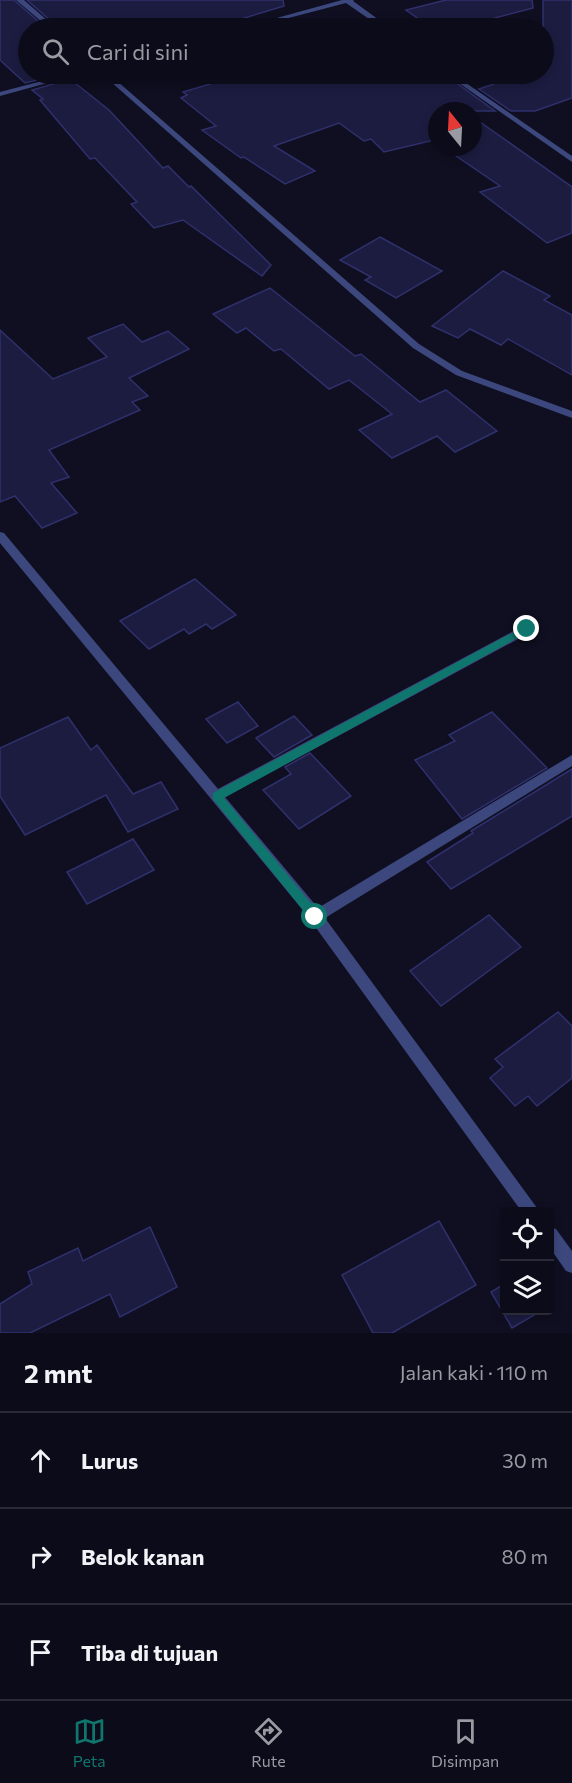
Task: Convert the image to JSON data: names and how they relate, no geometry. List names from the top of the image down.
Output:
{
  "north": "top",
  "page": {
    "search": "Cari di sini",
    "heading": ["2 mnt", "Jalan kaki · 110 m"],
    "list": [
      ["Lurus", "30 m"],
      ["Belok kanan", "80 m"],
      "Tiba di tujuan"
    ],
    "nav": ["Peta", "Rute", "Disimpan"]
  }
}
